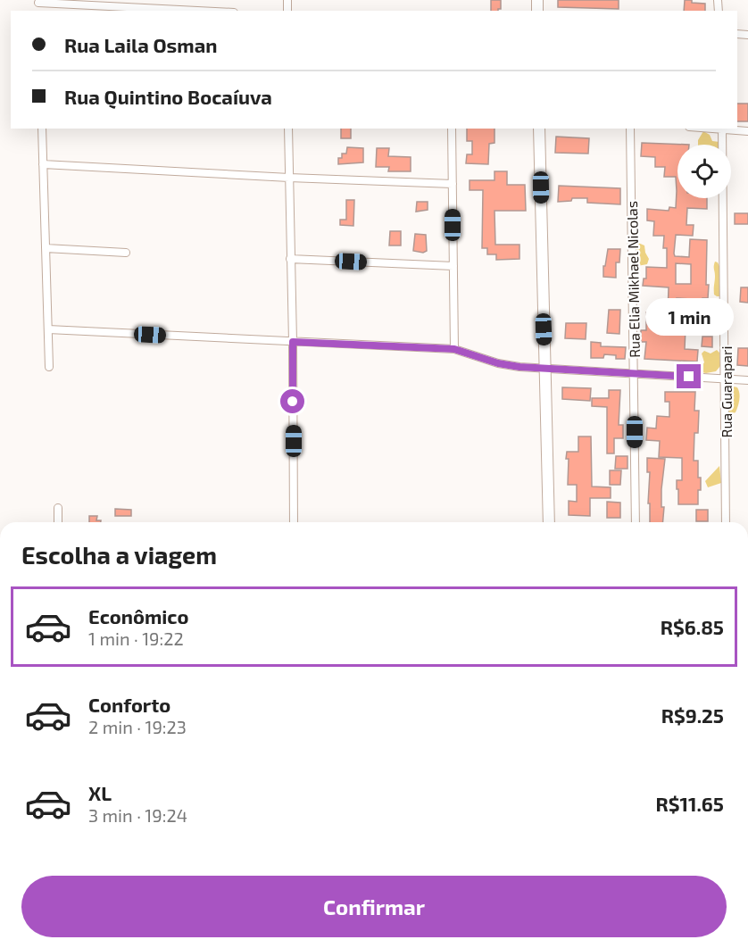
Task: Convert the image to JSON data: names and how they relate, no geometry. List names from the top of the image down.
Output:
{
  "streets": {
    "street": ["Rua Elia Mikhael Nicolas", "Rua Guarapari"]
  },
  "page": {
    "banner": ["Rua Laila Osman", "Rua Quintino Bocaíuva"],
    "bubble": "1 min",
    "heading": "Escolha a viagem",
    "list": [
      {
        "name": "Econômico",
        "note": "1 min · 19:22",
        "value": "R$6.85"
      },
      {
        "name": "Conforto",
        "note": "2 min · 19:23",
        "value": "R$9.25"
      },
      {
        "name": "XL",
        "note": "3 min · 19:24",
        "value": "R$11.65"
      }
    ],
    "buttons": "Confirmar"
  }
}
